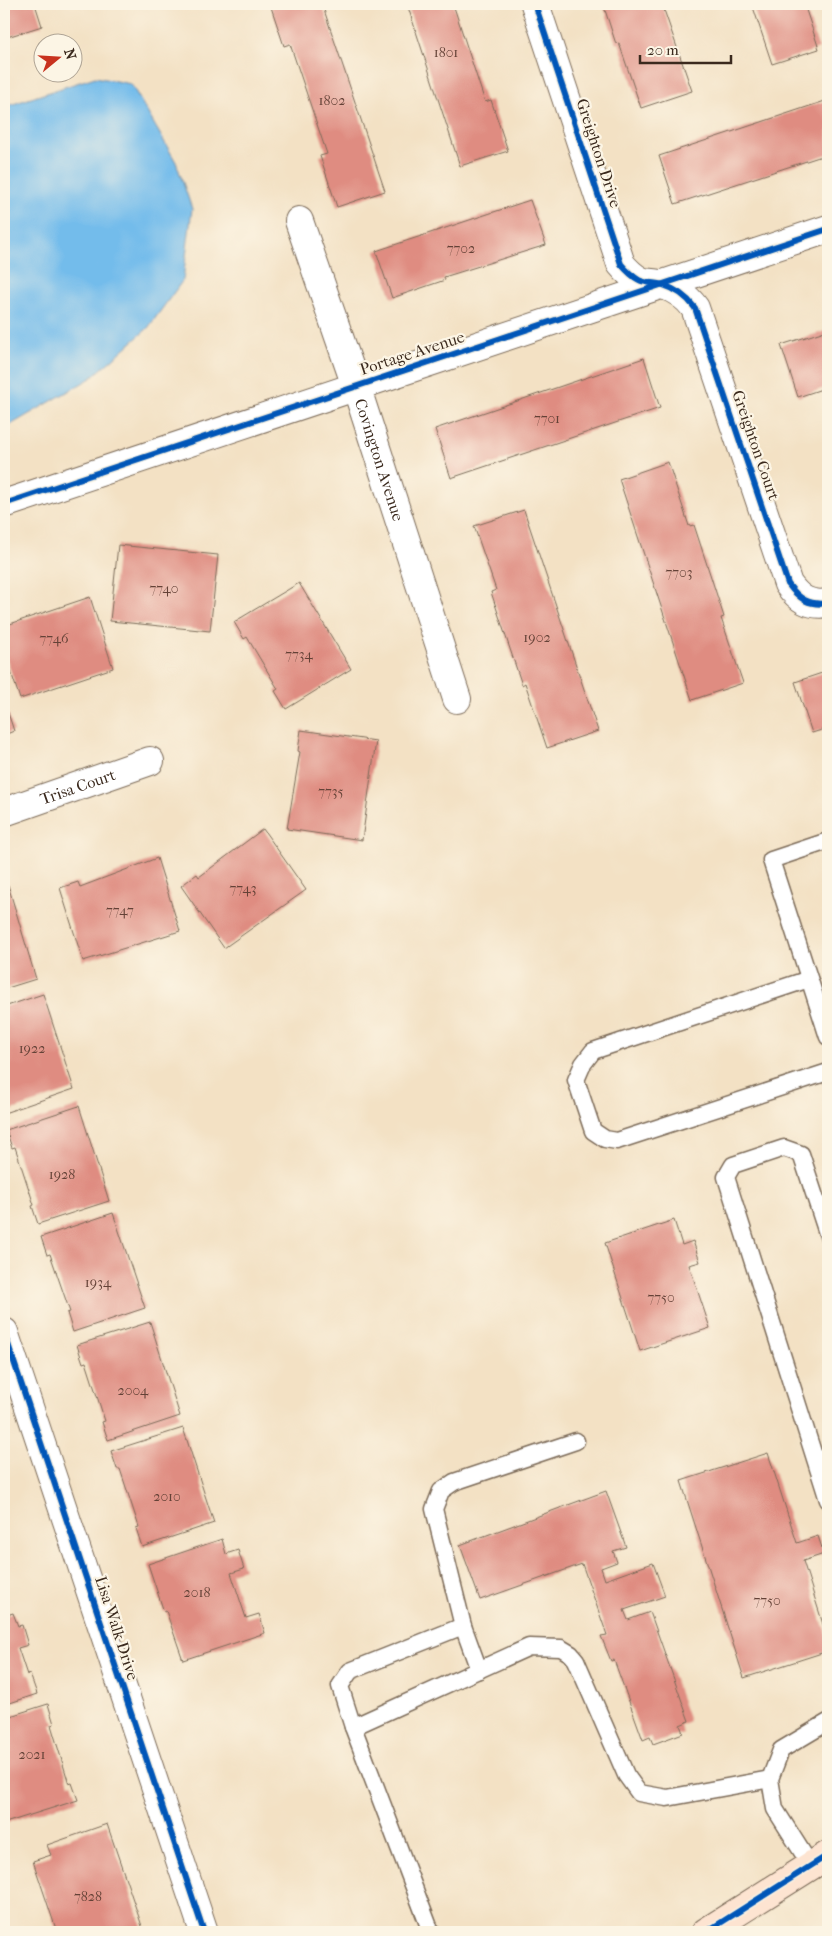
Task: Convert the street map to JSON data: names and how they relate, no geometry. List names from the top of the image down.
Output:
{
  "streets": {
    "street": [
      "Greighton Drive",
      "Portage Avenue",
      "Greighton Court",
      "Covington Avenue",
      "Trisa Court",
      "Lisa Walk Drive"
    ]
  },
  "crossings": [
    ["Greighton Drive", "Portage Avenue"],
    ["Greighton Drive", "Greighton Court"],
    ["Portage Avenue", "Greighton Court"],
    ["Portage Avenue", "Covington Avenue"]
  ],
  "house_numbers": [
    "1801",
    "1802",
    "7702",
    "7701",
    "7703",
    "7740",
    "1902",
    "7746",
    "7734",
    "7735",
    "7743",
    "7747",
    "1922",
    "1928",
    "1934",
    "7750",
    "2004",
    "2010",
    "2018",
    "7750",
    "2021",
    "7828"
  ],
  "scale_bar": "20 m",
  "north": "right"
}
